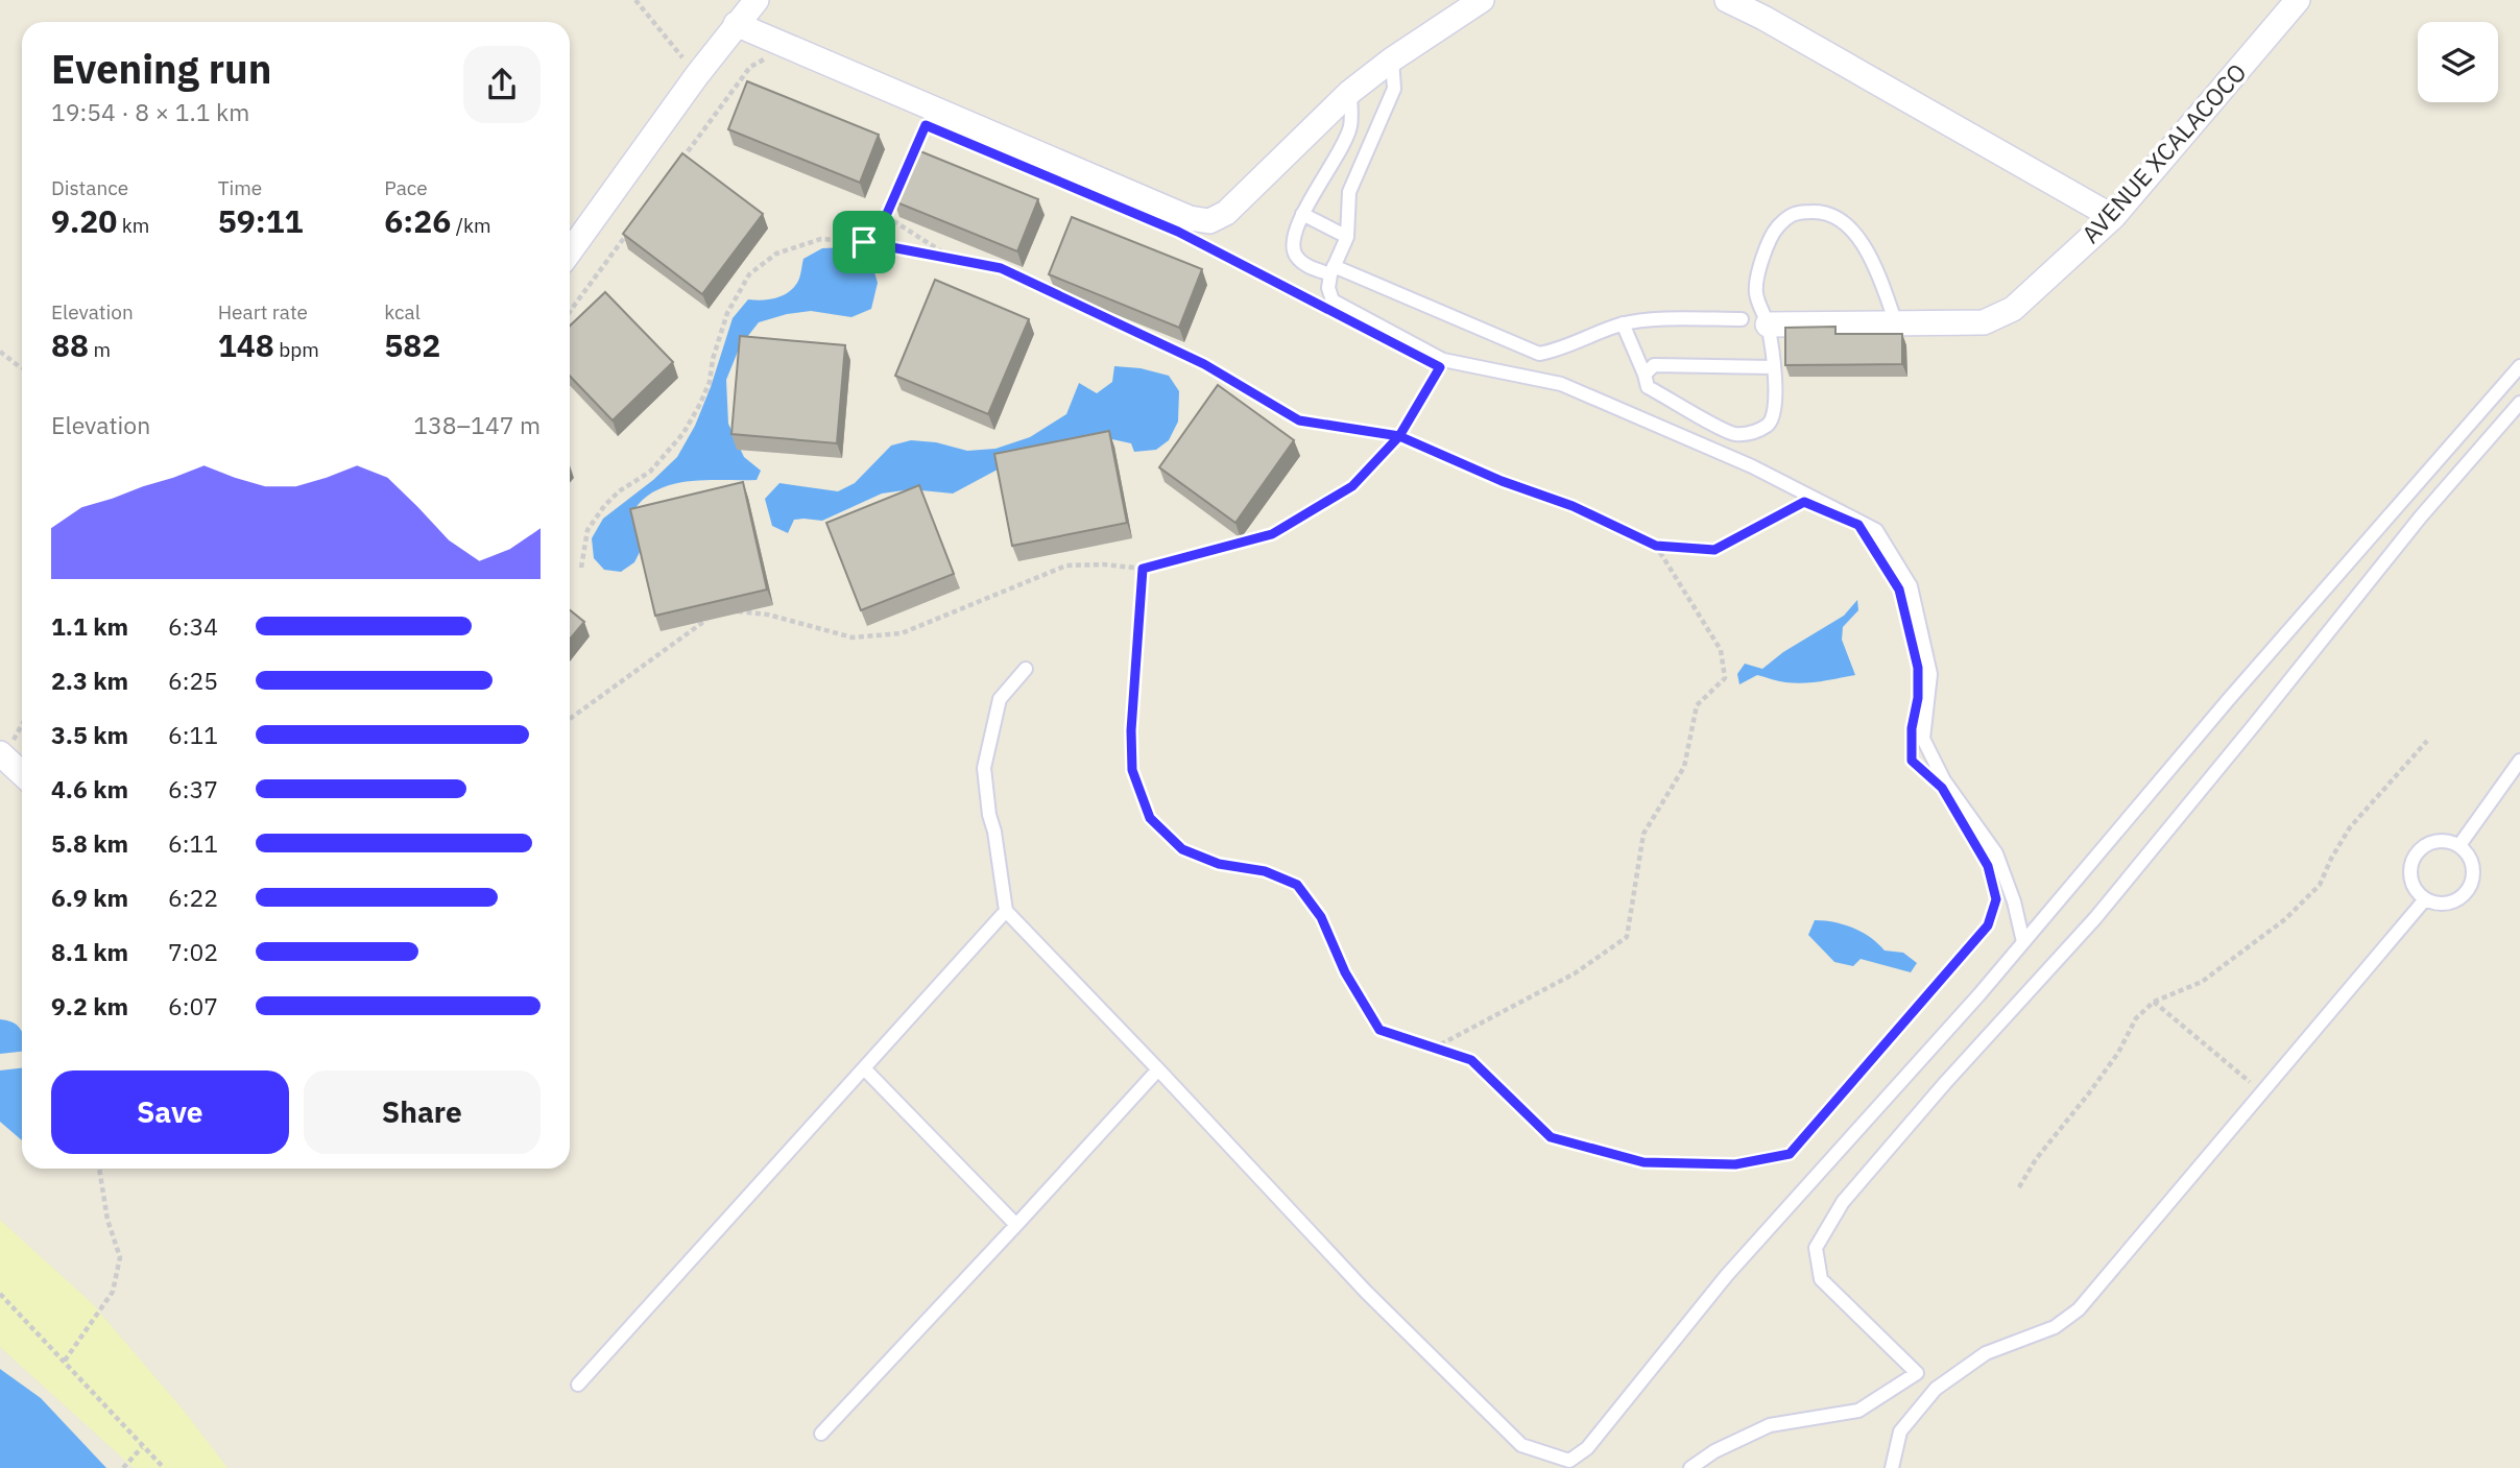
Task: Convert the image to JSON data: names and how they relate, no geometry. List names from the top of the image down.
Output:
{
  "streets": {
    "street": ["AVENUE XCALACOCO"]
  },
  "page": {
    "heading": ["Evening run", "19:54 · 8 × 1.1 km"],
    "stats": [
      ["Distance", "9.20 km"],
      ["Time", "59:11"],
      ["Pace", "6:26 /km"],
      ["Elevation", "88 m"],
      ["Heart rate", "148 bpm"],
      ["kcal", "582"]
    ],
    "chart": ["Elevation", "138–147 m"],
    "list": [
      {
        "name": "1.1 km",
        "note": "6:34"
      },
      {
        "name": "2.3 km",
        "note": "6:25"
      },
      {
        "name": "3.5 km",
        "note": "6:11"
      },
      {
        "name": "4.6 km",
        "note": "6:37"
      },
      {
        "name": "5.8 km",
        "note": "6:11"
      },
      {
        "name": "6.9 km",
        "note": "6:22"
      },
      {
        "name": "8.1 km",
        "note": "7:02"
      },
      {
        "name": "9.2 km",
        "note": "6:07"
      }
    ],
    "buttons": ["Save", "Share"]
  }
}
